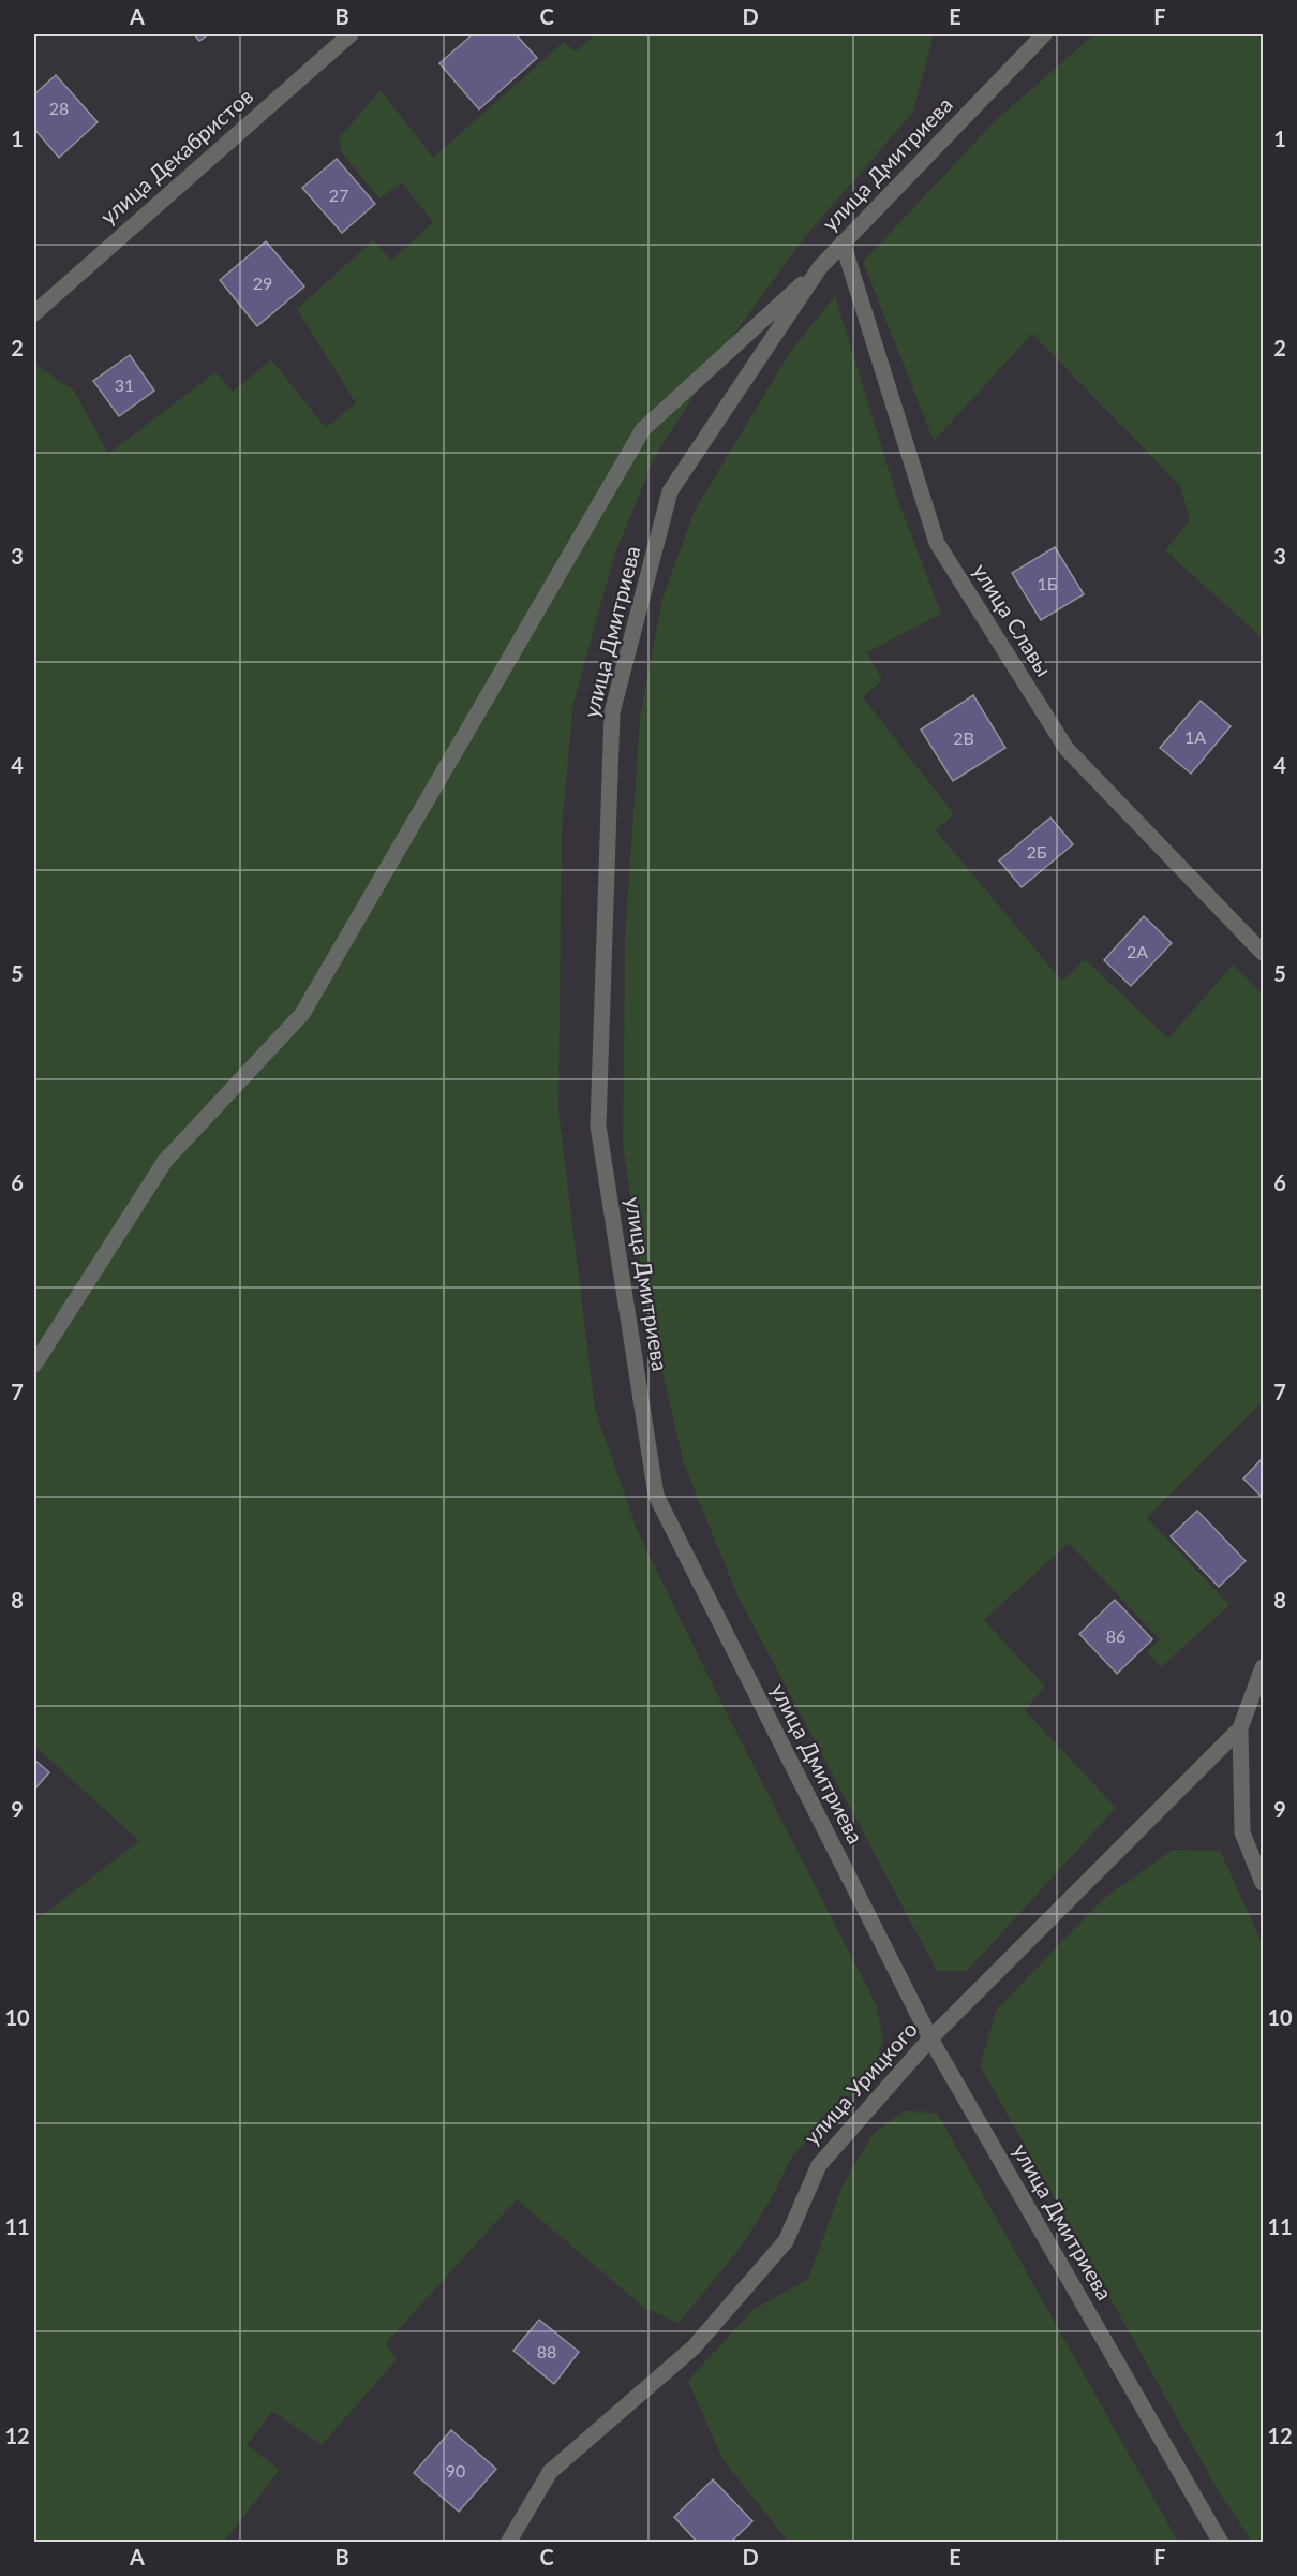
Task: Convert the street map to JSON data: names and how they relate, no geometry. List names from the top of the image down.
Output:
{
  "streets": {
    "street": [
      "улица Декабристов",
      "улица Дмитриева",
      "улица Славы",
      "улица Урицкого"
    ]
  },
  "crossings": [
    ["улица Дмитриева", "улица Славы"],
    ["улица Дмитриева", "улица Урицкого"]
  ],
  "house_numbers": [
    "28",
    "27",
    "29",
    "31",
    "1Б",
    "1А",
    "2В",
    "2Б",
    "2А",
    "86",
    "88",
    "90"
  ],
  "grid": {
    "columns": [
      "A",
      "B",
      "C",
      "D",
      "E",
      "F"
    ],
    "rows": [
      "1",
      "2",
      "3",
      "4",
      "5",
      "6",
      "7",
      "8",
      "9",
      "10",
      "11",
      "12"
    ]
  }
}
